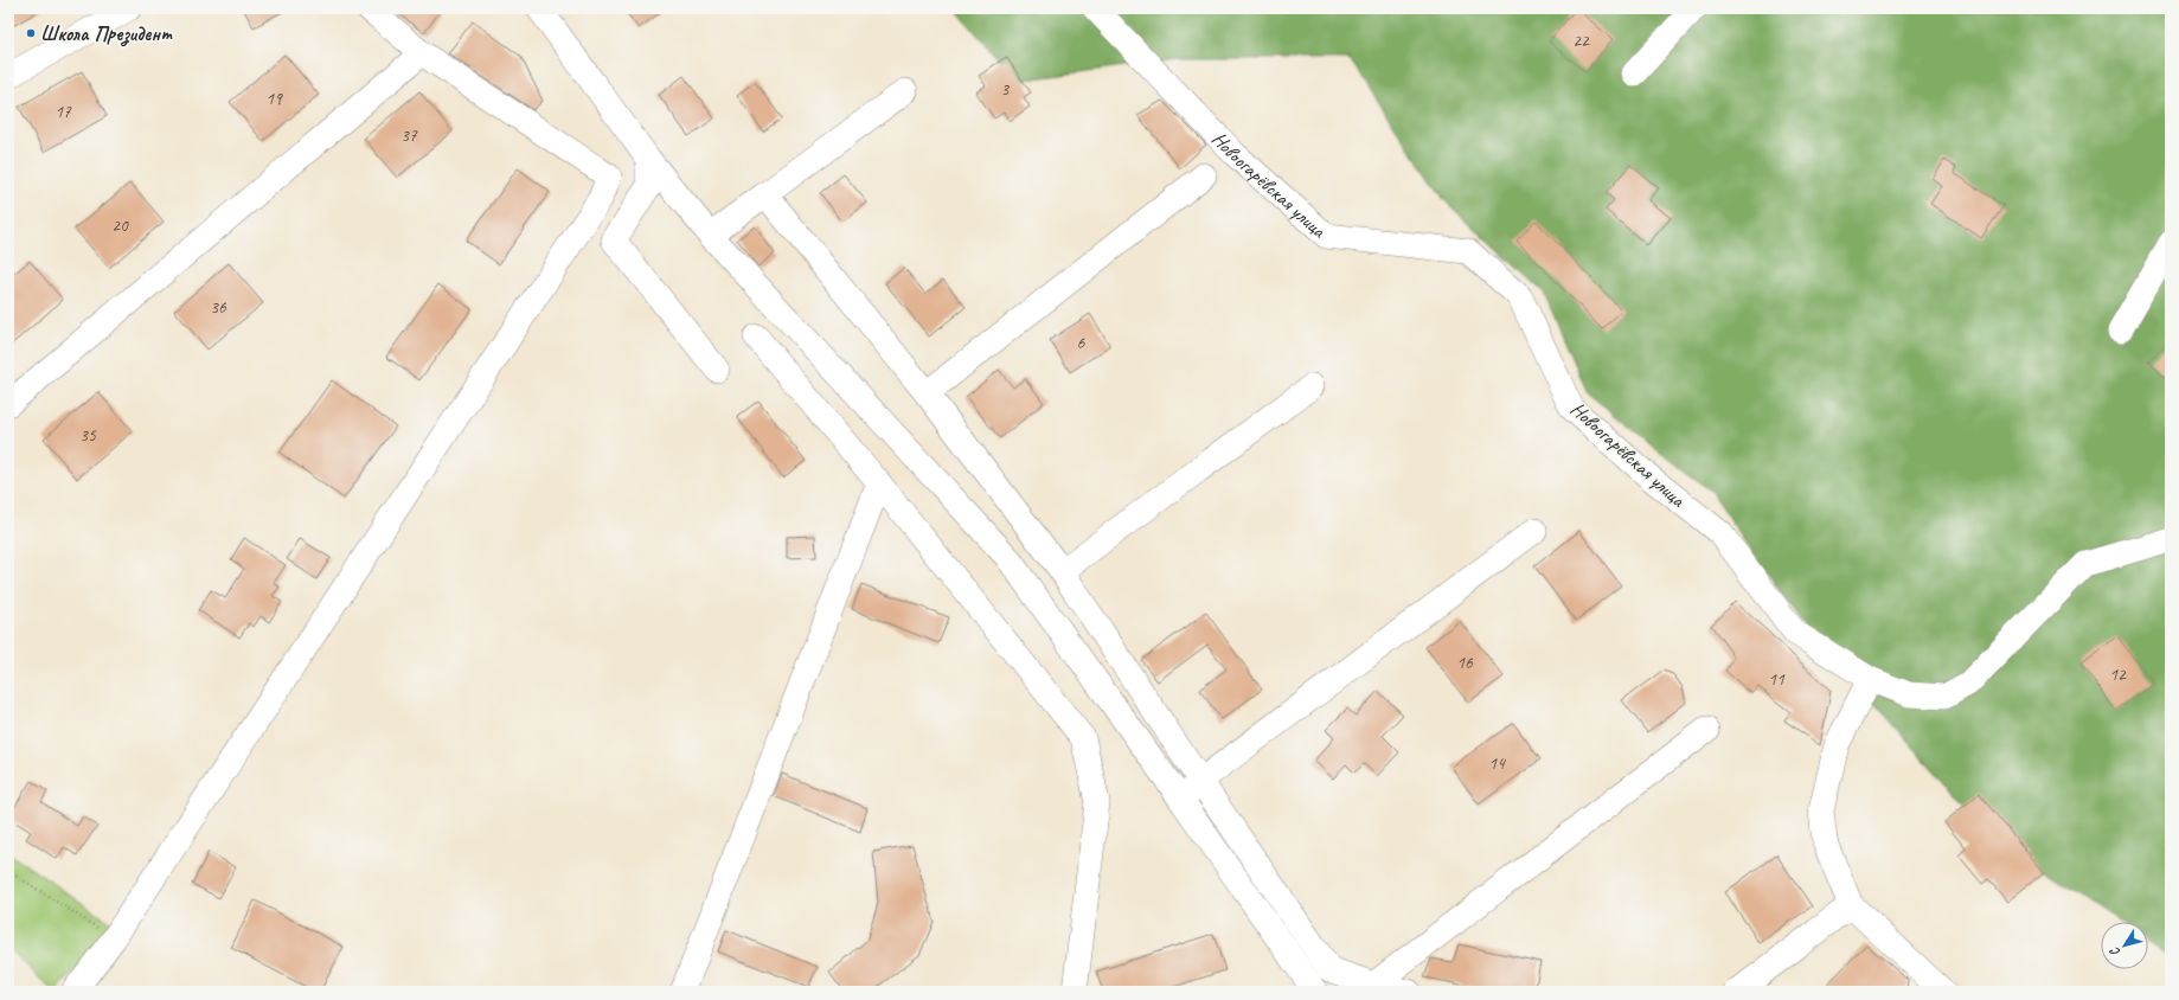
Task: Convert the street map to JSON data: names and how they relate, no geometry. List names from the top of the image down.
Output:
{
  "streets": {
    "street": ["Новоогарёвская улица"]
  },
  "places": ["Школа Президент"],
  "house_numbers": [
    "22",
    "3",
    "19",
    "17",
    "37",
    "20",
    "36",
    "6",
    "35",
    "16",
    "12",
    "11",
    "14"
  ],
  "north": "bottom left"
}
